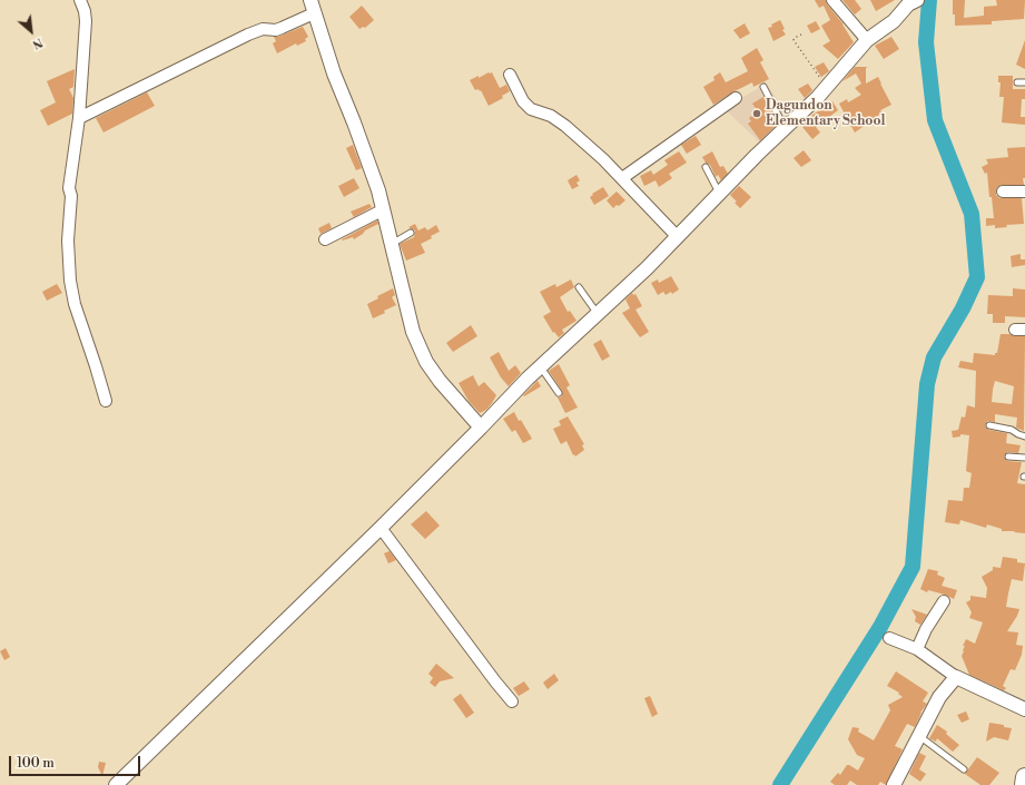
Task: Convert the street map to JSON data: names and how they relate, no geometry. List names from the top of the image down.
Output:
{
  "places": ["Dagundon Elementary School"],
  "scale_bar": "100 m",
  "north": "bottom right"
}
